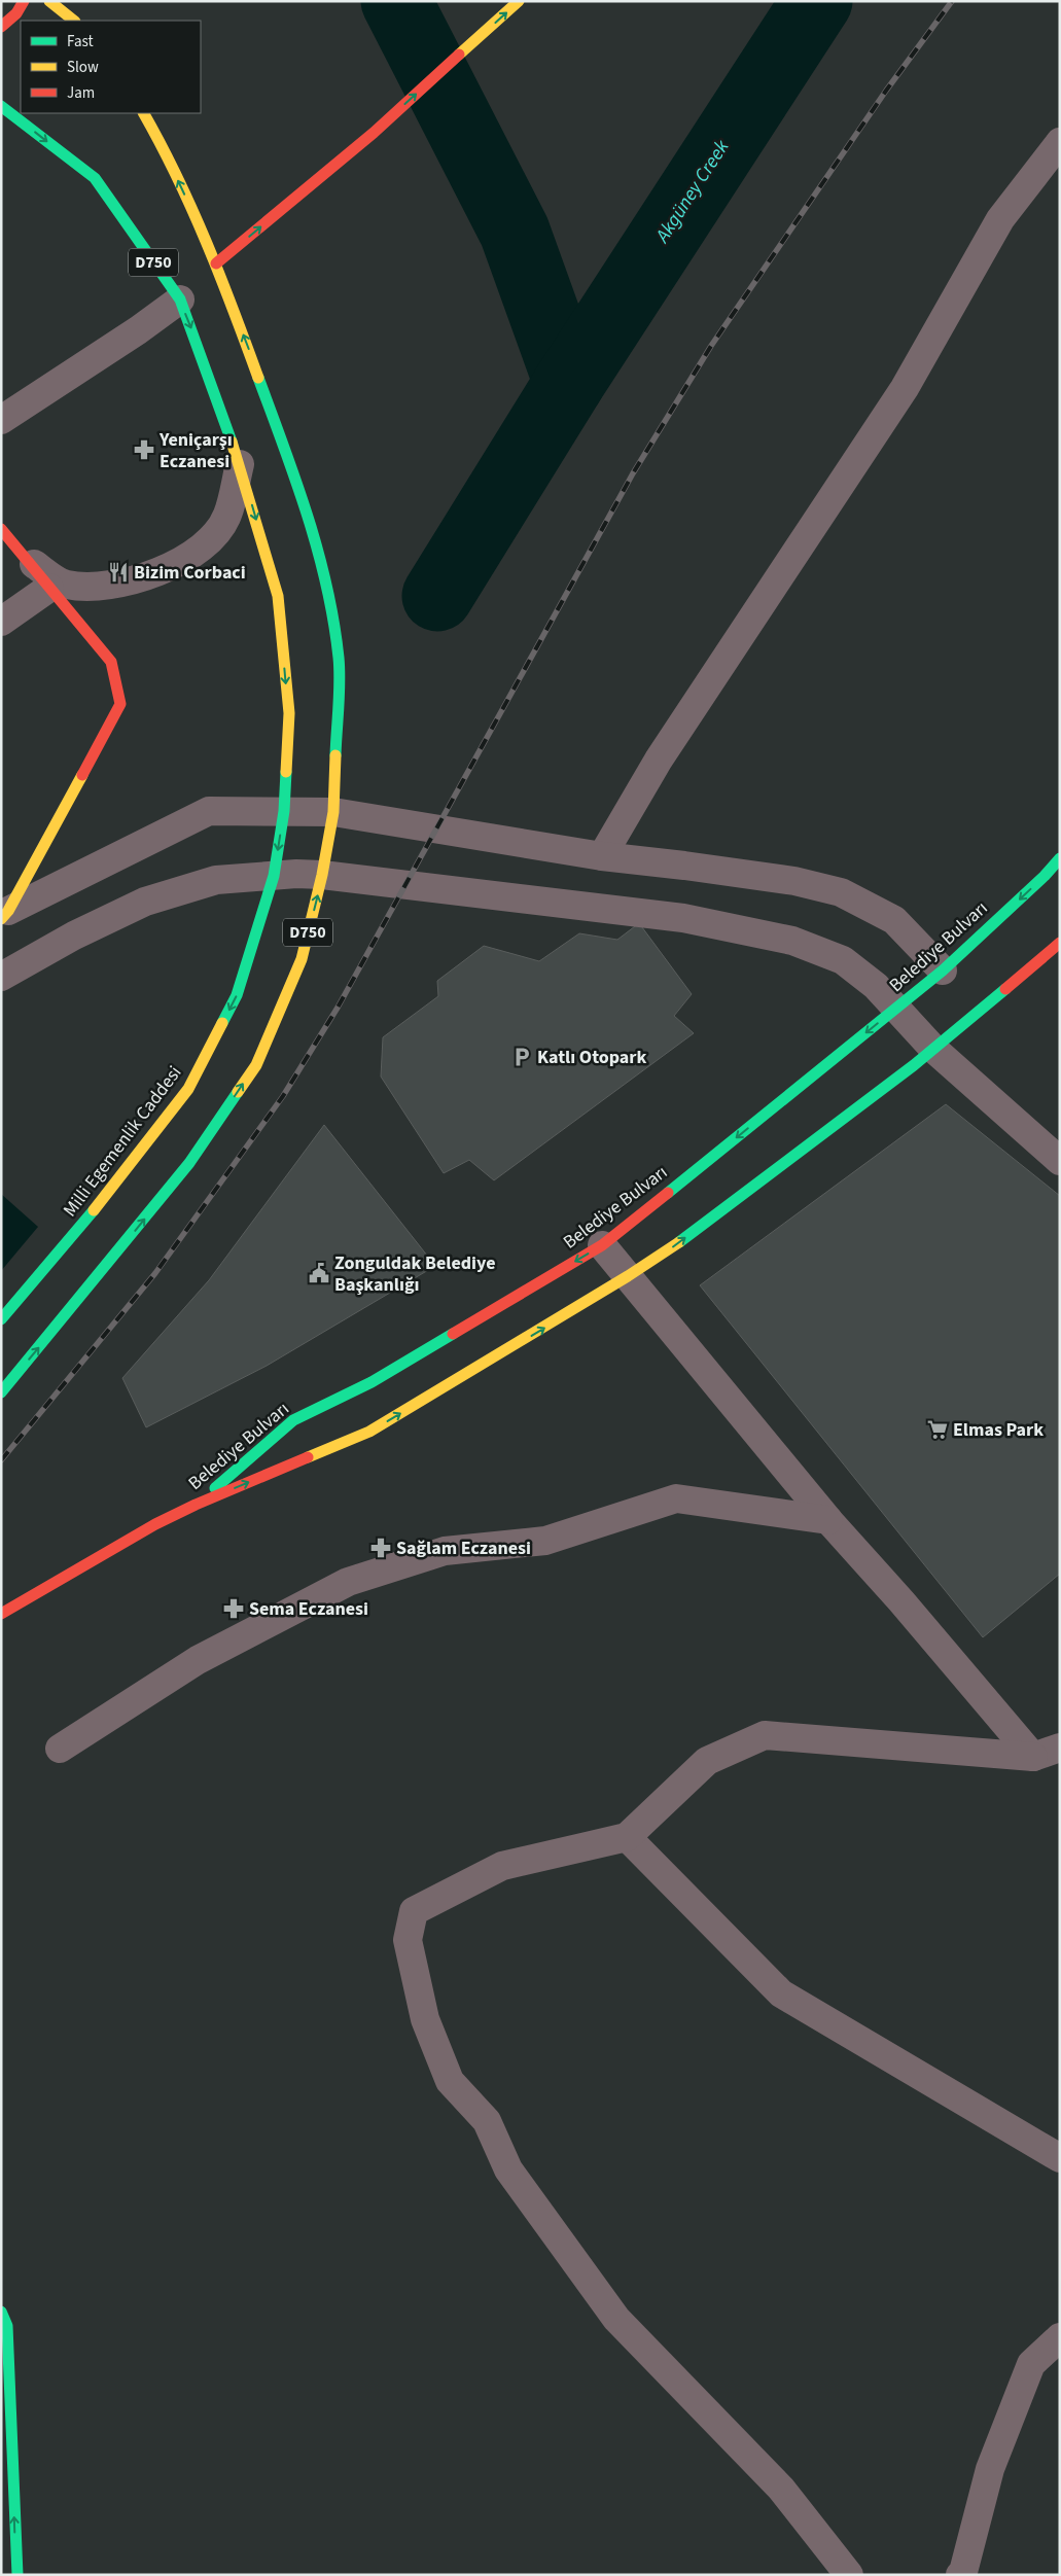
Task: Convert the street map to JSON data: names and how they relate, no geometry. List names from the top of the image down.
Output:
{
  "streets": {
    "main road": ["D750", "Belediye Bulvarı", "Milli Egemenlik Caddesi"]
  },
  "water": ["Akgüney Creek"],
  "places": {
    "pharmacy": ["Yeniçarşı Eczanesi", "Sağlam Eczanesi", "Sema Eczanesi"],
    "restaurant": ["Bizim Corbaci"],
    "parking": ["Katlı Otopark"],
    "public building": ["Zonguldak Belediye Başkanlığı"],
    "supermarket": ["Elmas Park"]
  },
  "legend": ["Fast", "Slow", "Jam"]
}
